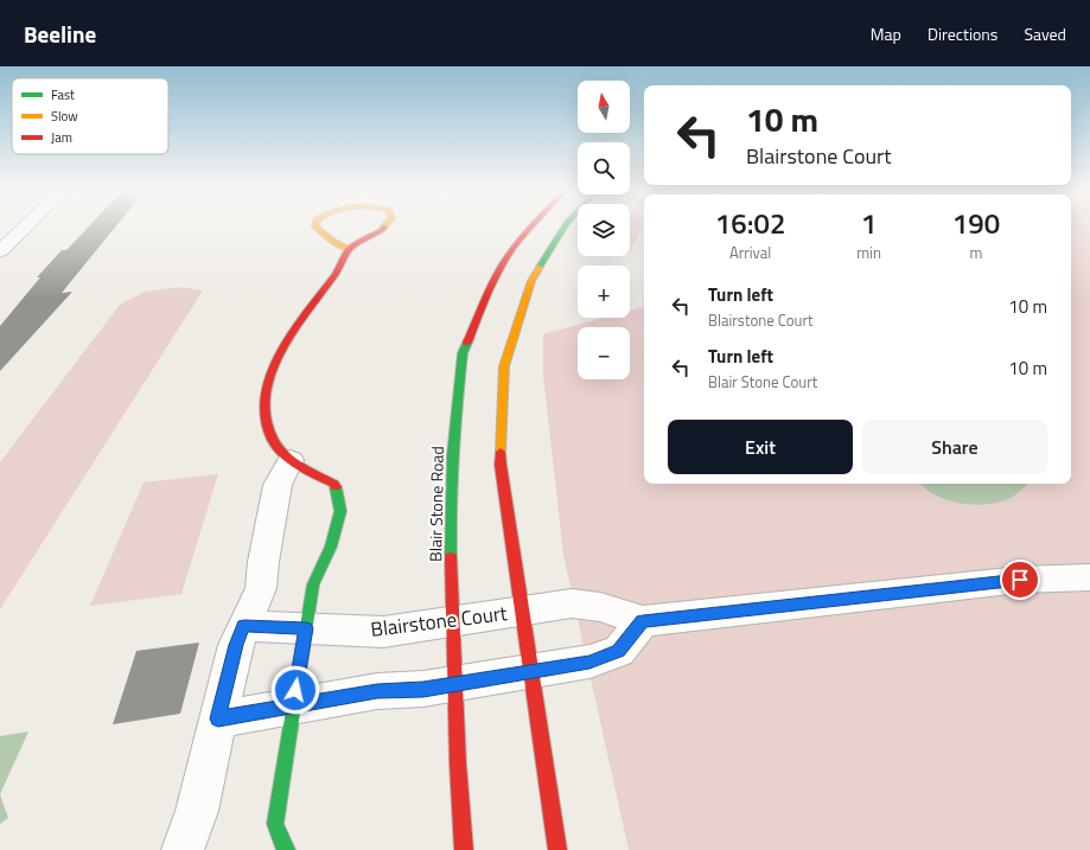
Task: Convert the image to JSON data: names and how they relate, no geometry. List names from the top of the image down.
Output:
{
  "streets": {
    "main road": ["Blair Stone Road"],
    "street": ["Blairstone Court"]
  },
  "crossings": [
    ["Blair Stone Road", "Blairstone Court"]
  ],
  "legend": ["Fast", "Slow", "Jam"],
  "north": "top",
  "page": {
    "header": "Beeline",
    "nav": ["Map", "Directions", "Saved"],
    "map_buttons": ["+", "−"],
    "turn": ["10 m", "Blairstone Court"],
    "eta": [
      "16:02",
      "Arrival",
      "1",
      "min",
      "190",
      "m"
    ],
    "list": [
      {
        "name": "Turn left",
        "note": "Blairstone Court",
        "value": "10 m"
      },
      {
        "name": "Turn left",
        "note": "Blair Stone Court",
        "value": "10 m"
      }
    ],
    "buttons": ["Exit", "Share"]
  }
}
